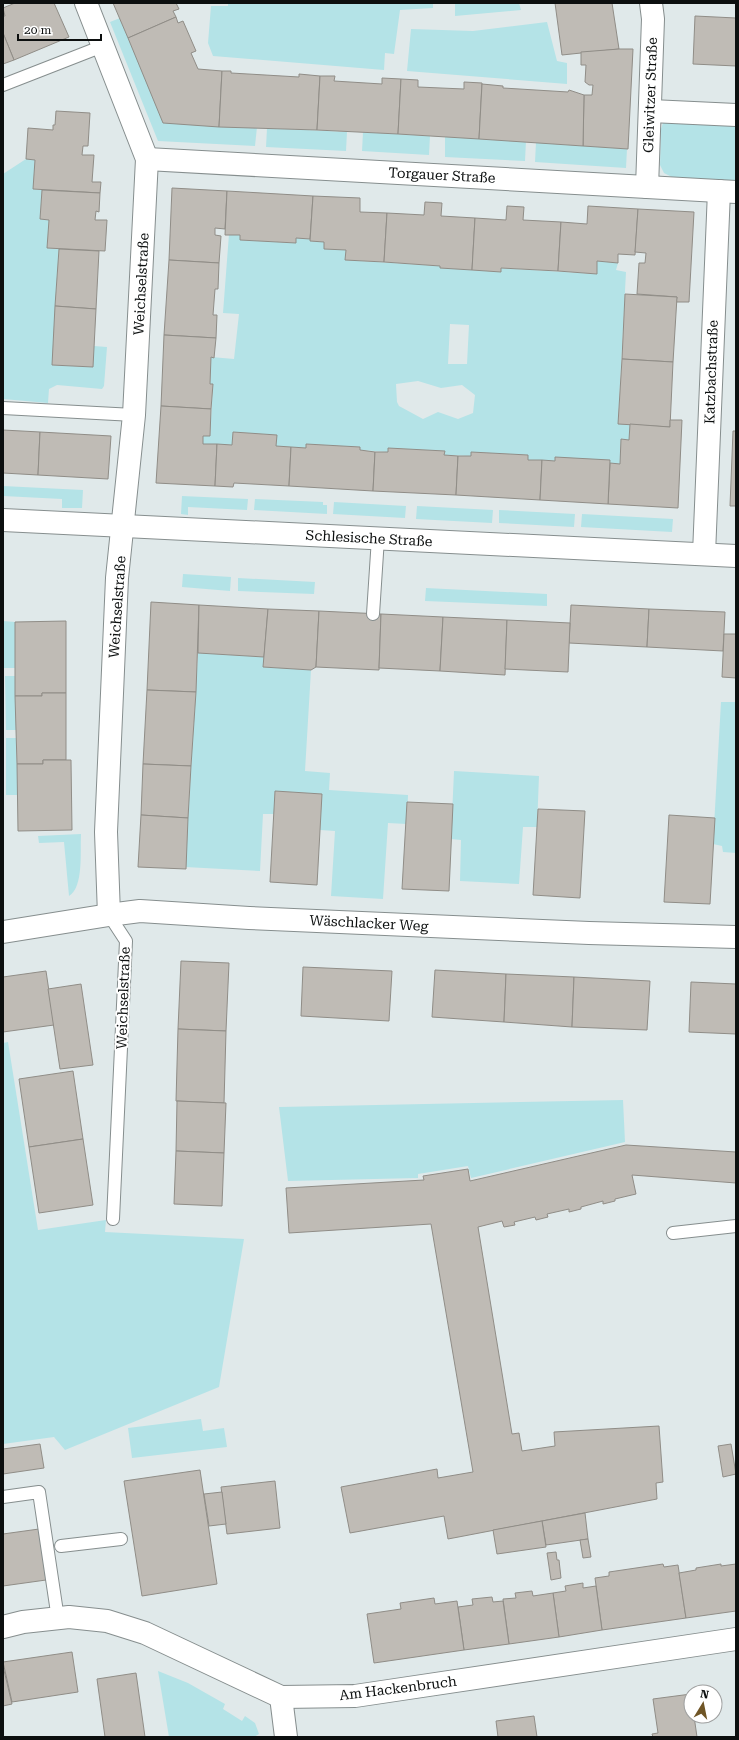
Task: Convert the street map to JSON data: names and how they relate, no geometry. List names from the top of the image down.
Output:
{
  "streets": {
    "street": [
      "Gleiwitzer Straße",
      "Torgauer Straße",
      "Weichselstraße",
      "Katzbachstraße",
      "Schlesische Straße",
      "Wäschlacker Weg",
      "Am Hackenbruch"
    ]
  },
  "crossings": [
    ["Gleiwitzer Straße", "Torgauer Straße"],
    ["Torgauer Straße", "Weichselstraße"],
    ["Torgauer Straße", "Katzbachstraße"],
    ["Weichselstraße", "Schlesische Straße"],
    ["Weichselstraße", "Wäschlacker Weg"],
    ["Katzbachstraße", "Schlesische Straße"]
  ],
  "scale_bar": "20 m",
  "north": "top"
}
